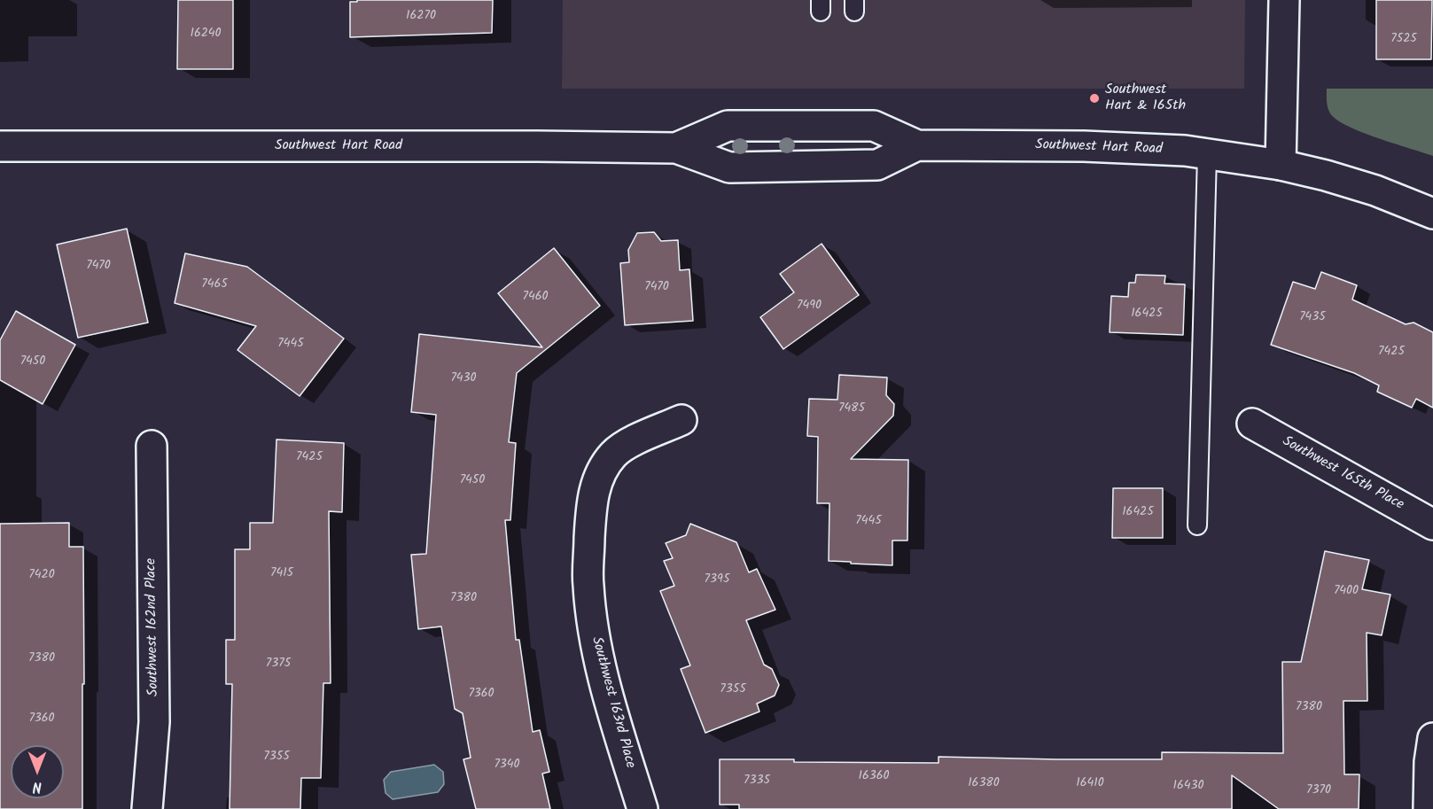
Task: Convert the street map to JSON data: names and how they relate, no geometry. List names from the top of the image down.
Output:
{
  "streets": {
    "main road": [
      "Southwest Hart Road",
      "Southwest 165th Place",
      "Southwest 162nd Place",
      "Southwest 163rd Place"
    ]
  },
  "places": ["Southwest Hart & 165th"],
  "house_numbers": [
    "16270",
    "16240",
    "7525",
    "7470",
    "7465",
    "7470",
    "7460",
    "7490",
    "16425",
    "7435",
    "7445",
    "7425",
    "7450",
    "7430",
    "7485",
    "7425",
    "7450",
    "16425",
    "7445",
    "7415",
    "7420",
    "7395",
    "7400",
    "7380",
    "7380",
    "7375",
    "7355",
    "7360",
    "7380",
    "7360",
    "7355",
    "7340",
    "16360",
    "7335",
    "16380",
    "16410",
    "16430",
    "7370"
  ],
  "north": "bottom"
}
